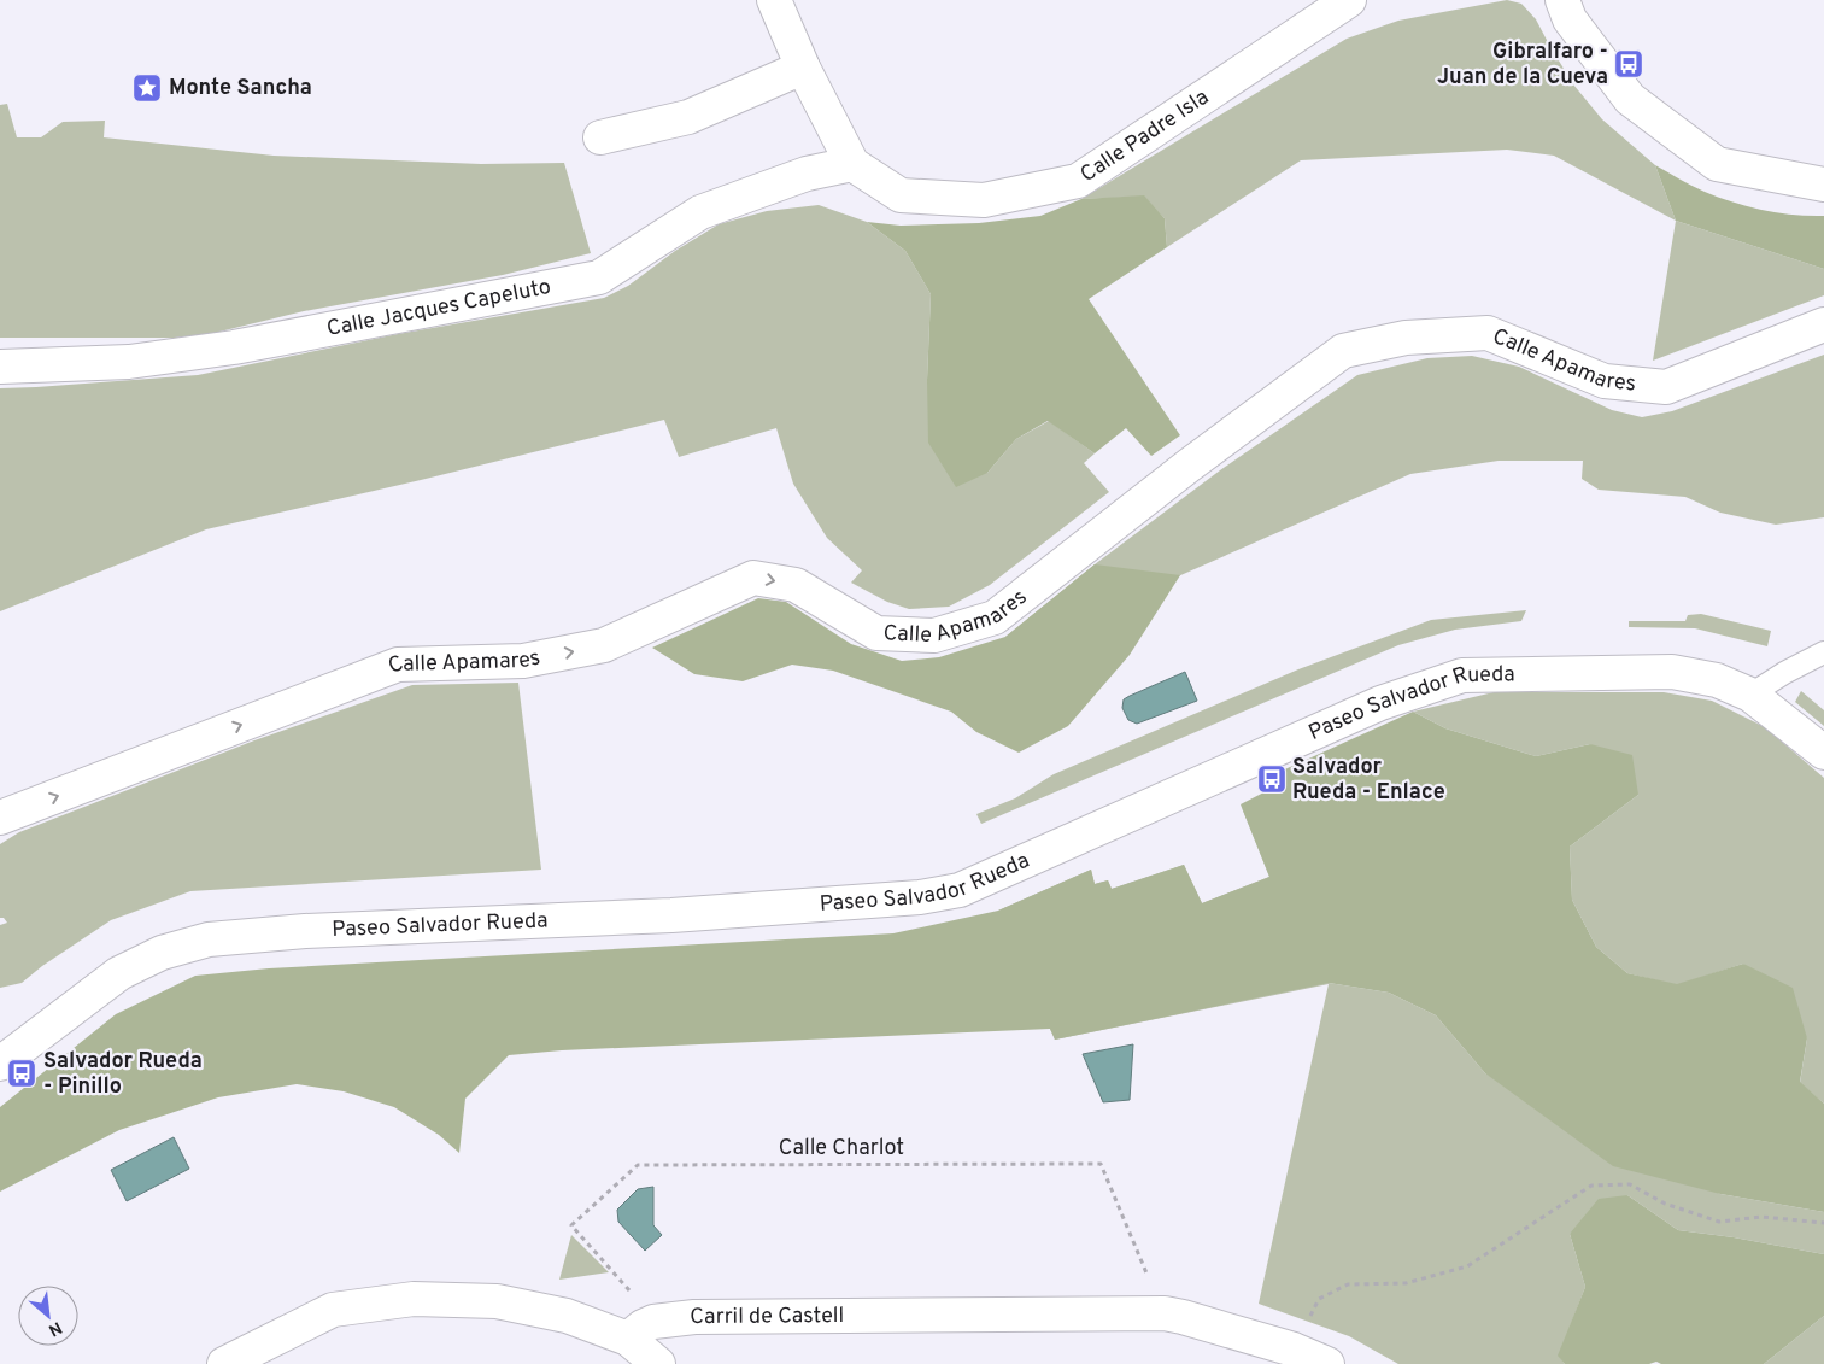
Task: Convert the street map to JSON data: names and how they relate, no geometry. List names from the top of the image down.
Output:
{
  "streets": {
    "street": [
      "Calle Padre Isla",
      "Calle Jacques Capeluto",
      "Calle Apamares",
      "Paseo Salvador Rueda",
      "Carril de Castell"
    ],
    "path": ["Calle Charlot"]
  },
  "crossings": [
    ["Calle Padre Isla", "Calle Jacques Capeluto"],
    ["Calle Charlot", "Carril de Castell"]
  ],
  "one_way": ["Calle Apamares"],
  "places": {
    "bus stop": ["Gibralfaro - Juan de la Cueva", "Salvador Rueda - Enlace", "Salvador Rueda - Pinillo"],
    "place": ["Monte Sancha"]
  },
  "north": "bottom right"
}
